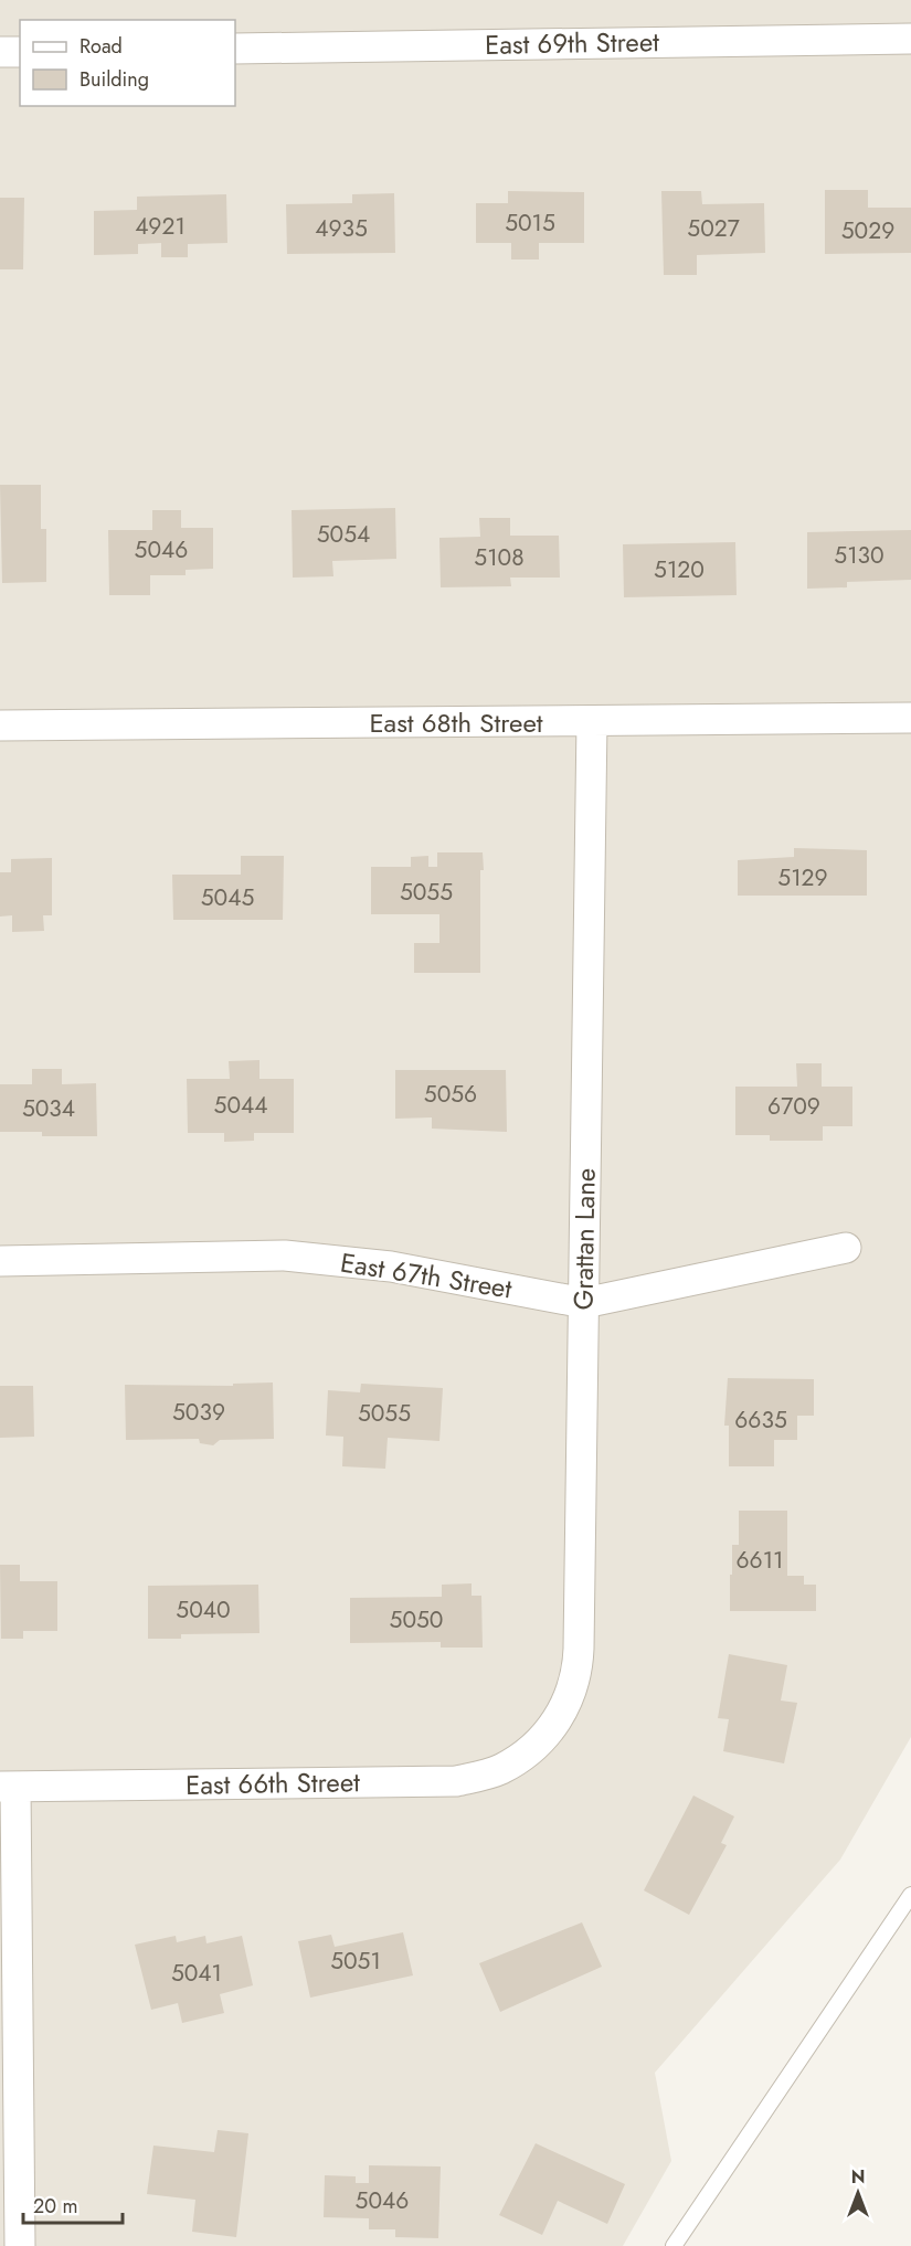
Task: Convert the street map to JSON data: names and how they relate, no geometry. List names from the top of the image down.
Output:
{
  "streets": {
    "street": [
      "East 69th Street",
      "East 68th Street",
      "Grattan Lane",
      "East 67th Street",
      "East 66th Street"
    ]
  },
  "crossings": [
    ["East 68th Street", "Grattan Lane"],
    ["Grattan Lane", "East 67th Street"],
    ["Grattan Lane", "East 66th Street"]
  ],
  "house_numbers": [
    "5015",
    "4921",
    "4935",
    "5027",
    "5029",
    "5054",
    "5046",
    "5130",
    "5108",
    "5120",
    "5129",
    "5055",
    "5045",
    "5056",
    "5044",
    "6709",
    "5034",
    "5039",
    "5055",
    "6635",
    "6611",
    "5040",
    "5050",
    "5051",
    "5041",
    "5046"
  ],
  "legend": ["Road", "Building"],
  "scale_bar": "20 m",
  "north": "top"
}
